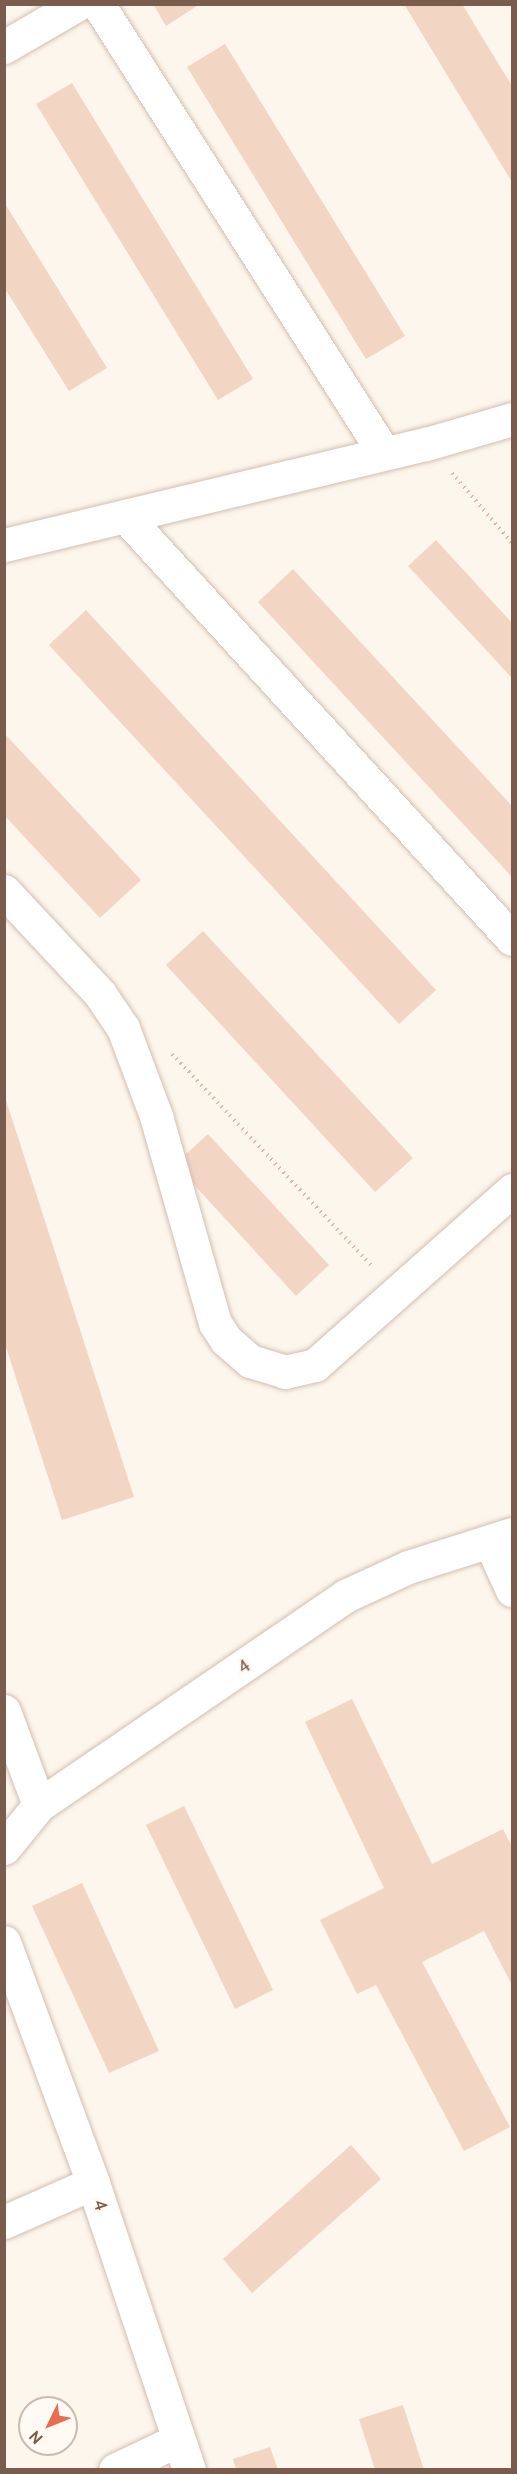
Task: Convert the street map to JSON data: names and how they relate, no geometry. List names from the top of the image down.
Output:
{
  "streets": {
    "street": ["4"]
  },
  "north": "bottom left"
}
